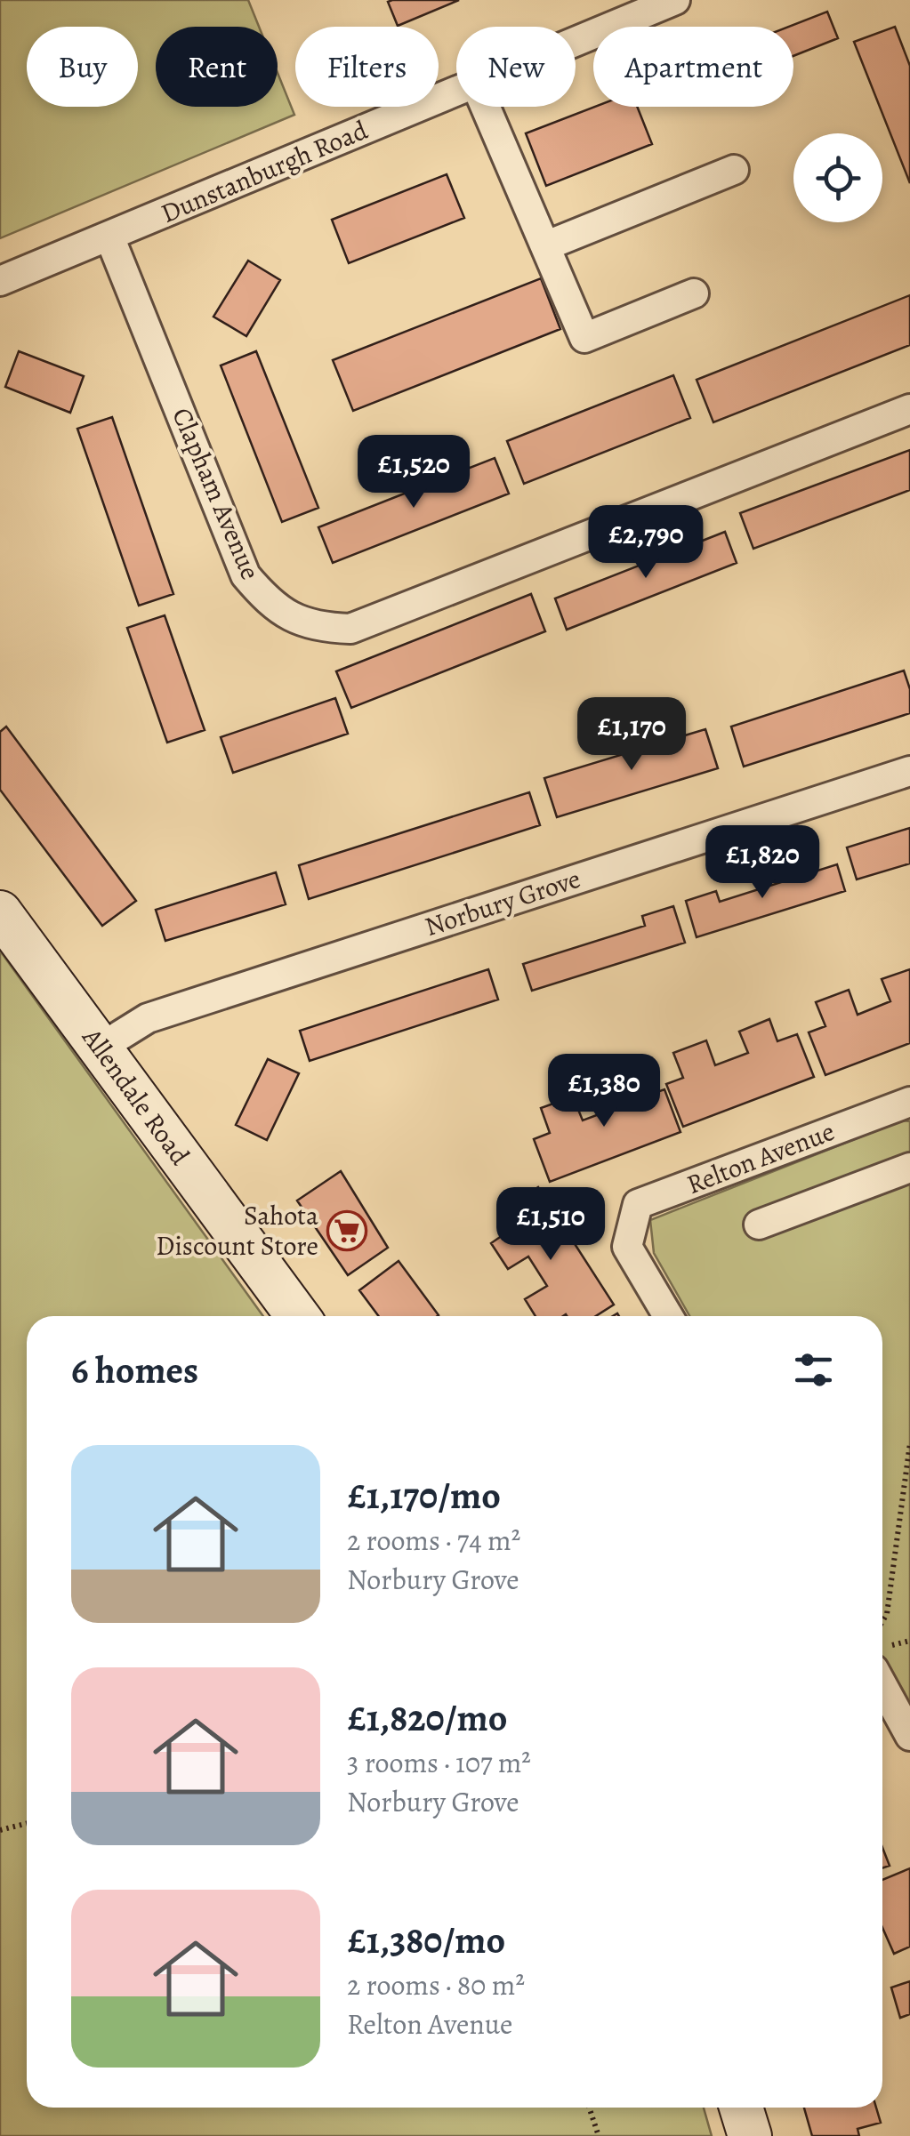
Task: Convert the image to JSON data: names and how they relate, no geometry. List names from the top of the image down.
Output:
{
  "streets": {
    "main road": ["Allendale Road"],
    "street": [
      "Dunstanburgh Road",
      "Clapham Avenue",
      "Norbury Grove",
      "Relton Avenue"
    ]
  },
  "crossings": [
    ["Dunstanburgh Road", "Clapham Avenue"],
    ["Norbury Grove", "Allendale Road"]
  ],
  "places": {
    "supermarket": ["Sahota Discount Store"]
  },
  "page": {
    "chip": [
      "Buy",
      "Rent",
      "Filters",
      "New",
      "Apartment"
    ],
    "price": [
      "£1,520",
      "£2,790",
      "£1,170",
      "£1,820",
      "£1,380",
      "£1,510"
    ],
    "heading": "6 homes",
    "list": [
      {
        "name": "£1,170/mo",
        "note": "2 rooms · 74 m² · Norbury Grove"
      },
      {
        "name": "£1,820/mo",
        "note": "3 rooms · 107 m² · Norbury Grove"
      },
      {
        "name": "£1,380/mo",
        "note": "2 rooms · 80 m² · Relton Avenue"
      }
    ]
  }
}
